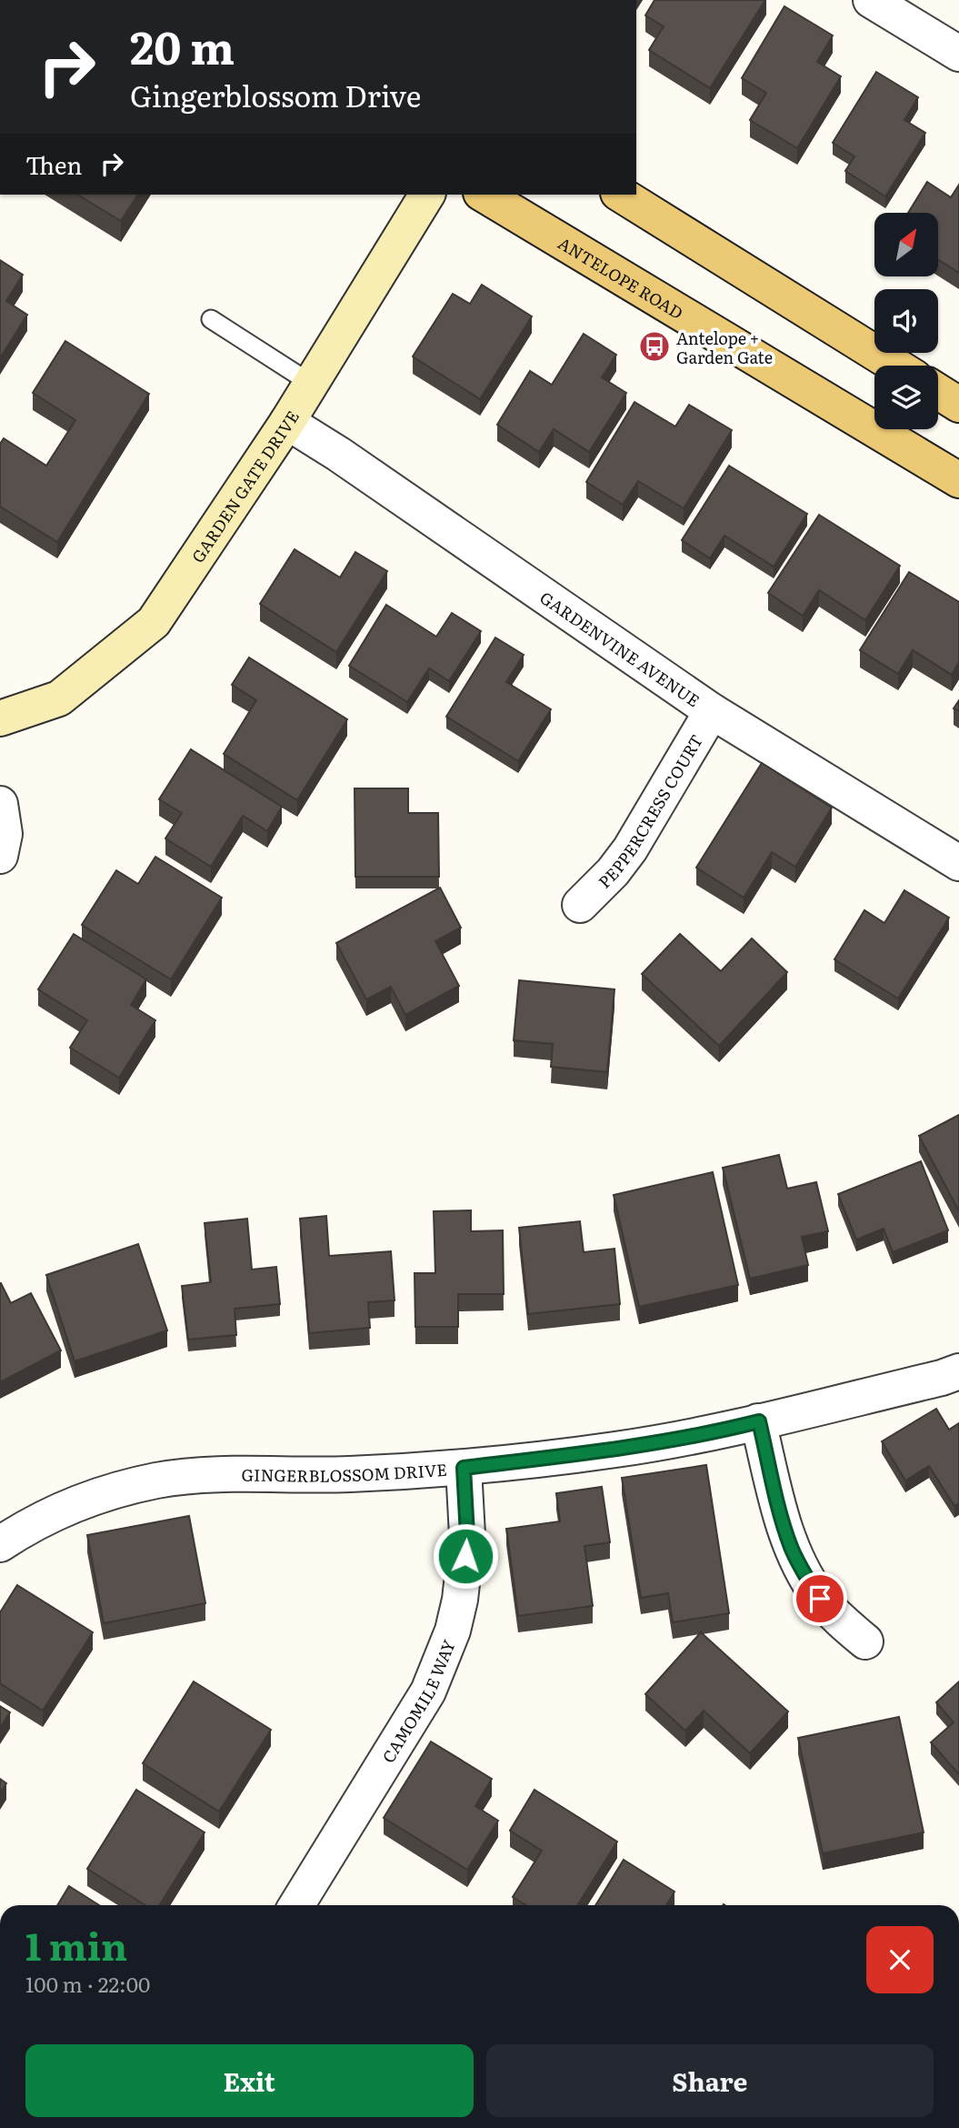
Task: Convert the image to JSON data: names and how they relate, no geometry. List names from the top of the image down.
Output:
{
  "streets": {
    "main road": ["ANTELOPE ROAD", "GARDEN GATE DRIVE"],
    "street": [
      "GARDENVINE AVENUE",
      "PEPPERCRESS COURT",
      "GINGERBLOSSOM DRIVE",
      "CAMOMILE WAY"
    ]
  },
  "crossings": [
    ["GARDEN GATE DRIVE", "GARDENVINE AVENUE"],
    ["GARDENVINE AVENUE", "PEPPERCRESS COURT"],
    ["GINGERBLOSSOM DRIVE", "CAMOMILE WAY"]
  ],
  "places": {
    "bus stop": ["Antelope + Garden Gate"]
  },
  "north": "top right",
  "page": {
    "turn": ["20 m", "Gingerblossom Drive"],
    "then": "Then",
    "heading": ["1 min", "100 m · 22:00"],
    "buttons": ["Exit", "Share"]
  }
}
